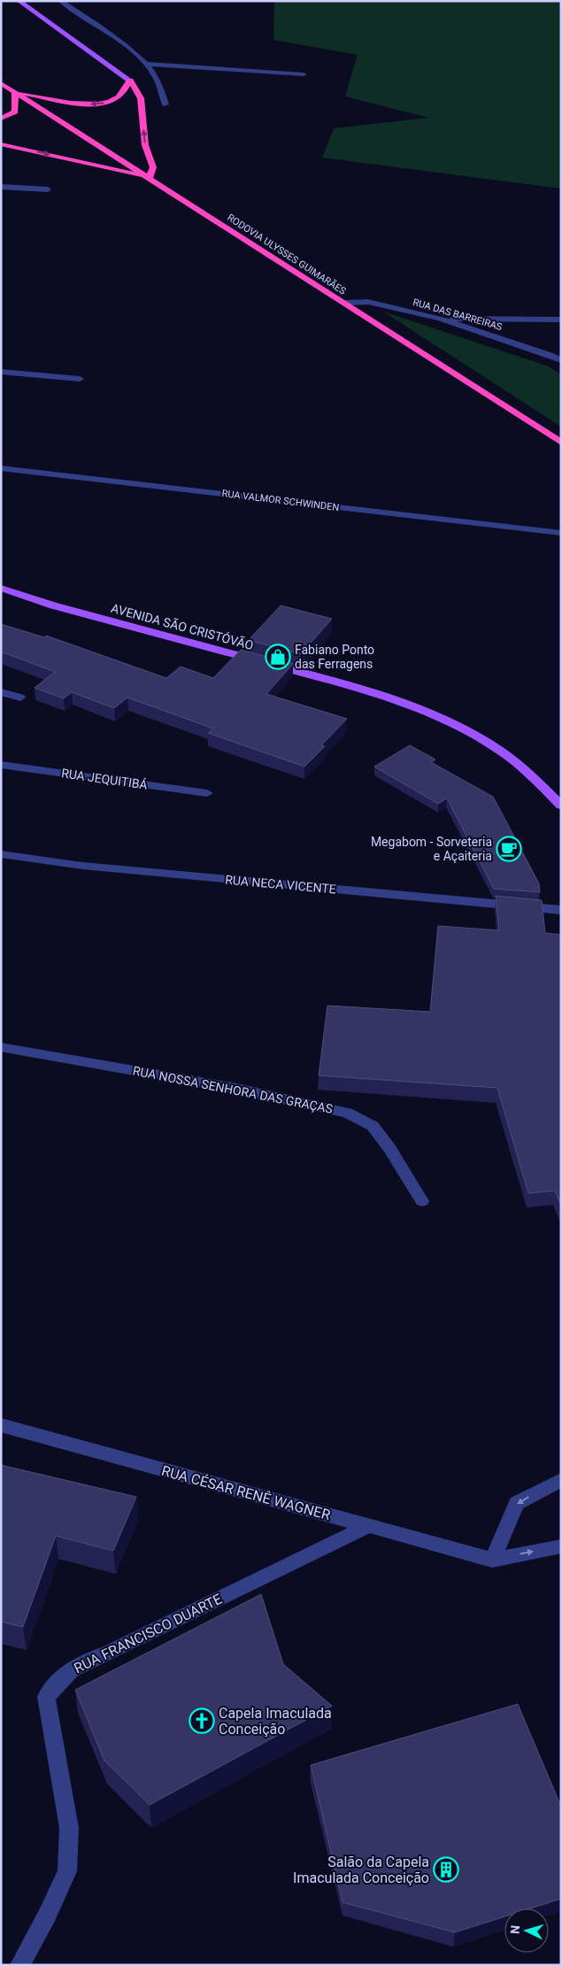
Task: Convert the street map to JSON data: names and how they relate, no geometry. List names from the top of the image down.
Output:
{
  "streets": {
    "highway": ["RODOVIA ULYSSES GUIMARÃES"],
    "main road": ["AVENIDA SÃO CRISTÓVÃO"],
    "street": [
      "RUA DAS BARREIRAS",
      "RUA VALMOR SCHWINDEN",
      "RUA JEQUITIBÁ",
      "RUA NECA VICENTE",
      "RUA NOSSA SENHORA DAS GRAÇAS",
      "RUA CÉSAR RENÊ WAGNER",
      "RUA FRANCISCO DUARTE"
    ]
  },
  "crossings": [
    ["RODOVIA ULYSSES GUIMARÃES", "RUA DAS BARREIRAS"],
    ["RUA CÉSAR RENÊ WAGNER", "RUA FRANCISCO DUARTE"]
  ],
  "places": {
    "shop": ["Fabiano Ponto das Ferragens"],
    "cafe": ["Megabom - Sorveteria e Açaiteria"],
    "church": ["Capela Imaculada Conceição"],
    "building": ["Salão da Capela Imaculada Conceição"]
  },
  "north": "left"
}
